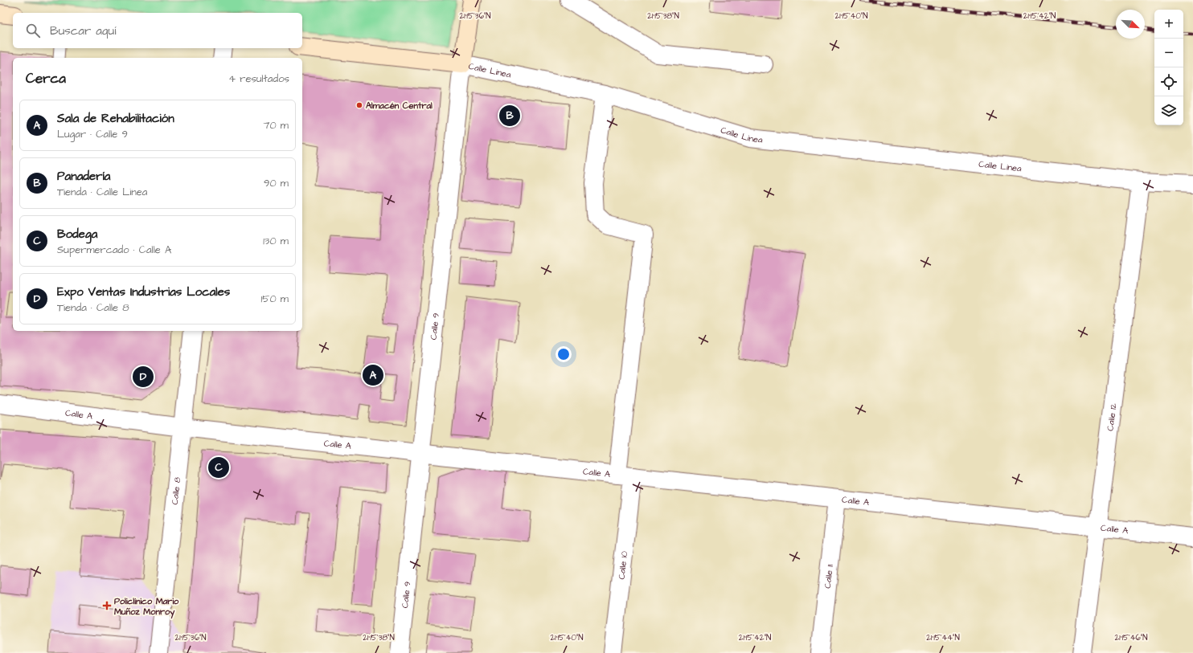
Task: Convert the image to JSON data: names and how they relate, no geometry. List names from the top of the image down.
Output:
{
  "streets": {
    "main road": ["Calle Linea", "Calle 9"],
    "street": [
      "Calle A",
      "Calle 12",
      "Calle 8",
      "Calle 10",
      "Calle 11"
    ]
  },
  "crossings": [
    ["Calle Linea", "Calle 9"],
    ["Calle Linea", "Calle 12"],
    ["Calle Linea", "Calle 10"],
    ["Calle 9", "Calle A"],
    ["Calle A", "Calle 12"],
    ["Calle A", "Calle 8"],
    ["Calle A", "Calle 10"],
    ["Calle A", "Calle 11"]
  ],
  "places": {
    "other": ["Almacén Central"],
    "health": ["Policlínico Mario Muñoz Monroy"]
  },
  "north": "bottom right",
  "page": {
    "map_buttons": ["+", "−"],
    "search": "Buscar aquí",
    "heading": ["Cerca", "4 resultados"],
    "list": [
      {
        "mark": "A",
        "name": "Sala de Rehabilitación",
        "note": "Lugar · Calle 9",
        "value": "70 m"
      },
      {
        "mark": "B",
        "name": "Panadería",
        "note": "Tienda · Calle Linea",
        "value": "90 m"
      },
      {
        "mark": "C",
        "name": "Bodega",
        "note": "Supermercado · Calle A",
        "value": "130 m"
      },
      {
        "mark": "D",
        "name": "Expo Ventas Industrias Locales",
        "note": "Tienda · Calle 8",
        "value": "150 m"
      }
    ],
    "pins": [
      "B",
      "A",
      "D",
      "C"
    ]
  },
  "coordinates": [
    "21°15'36\"N",
    "21°15'38\"N",
    "21°15'40\"N",
    "21°15'42\"N",
    "21°15'44\"N",
    "21°15'46\"N"
  ]
}
